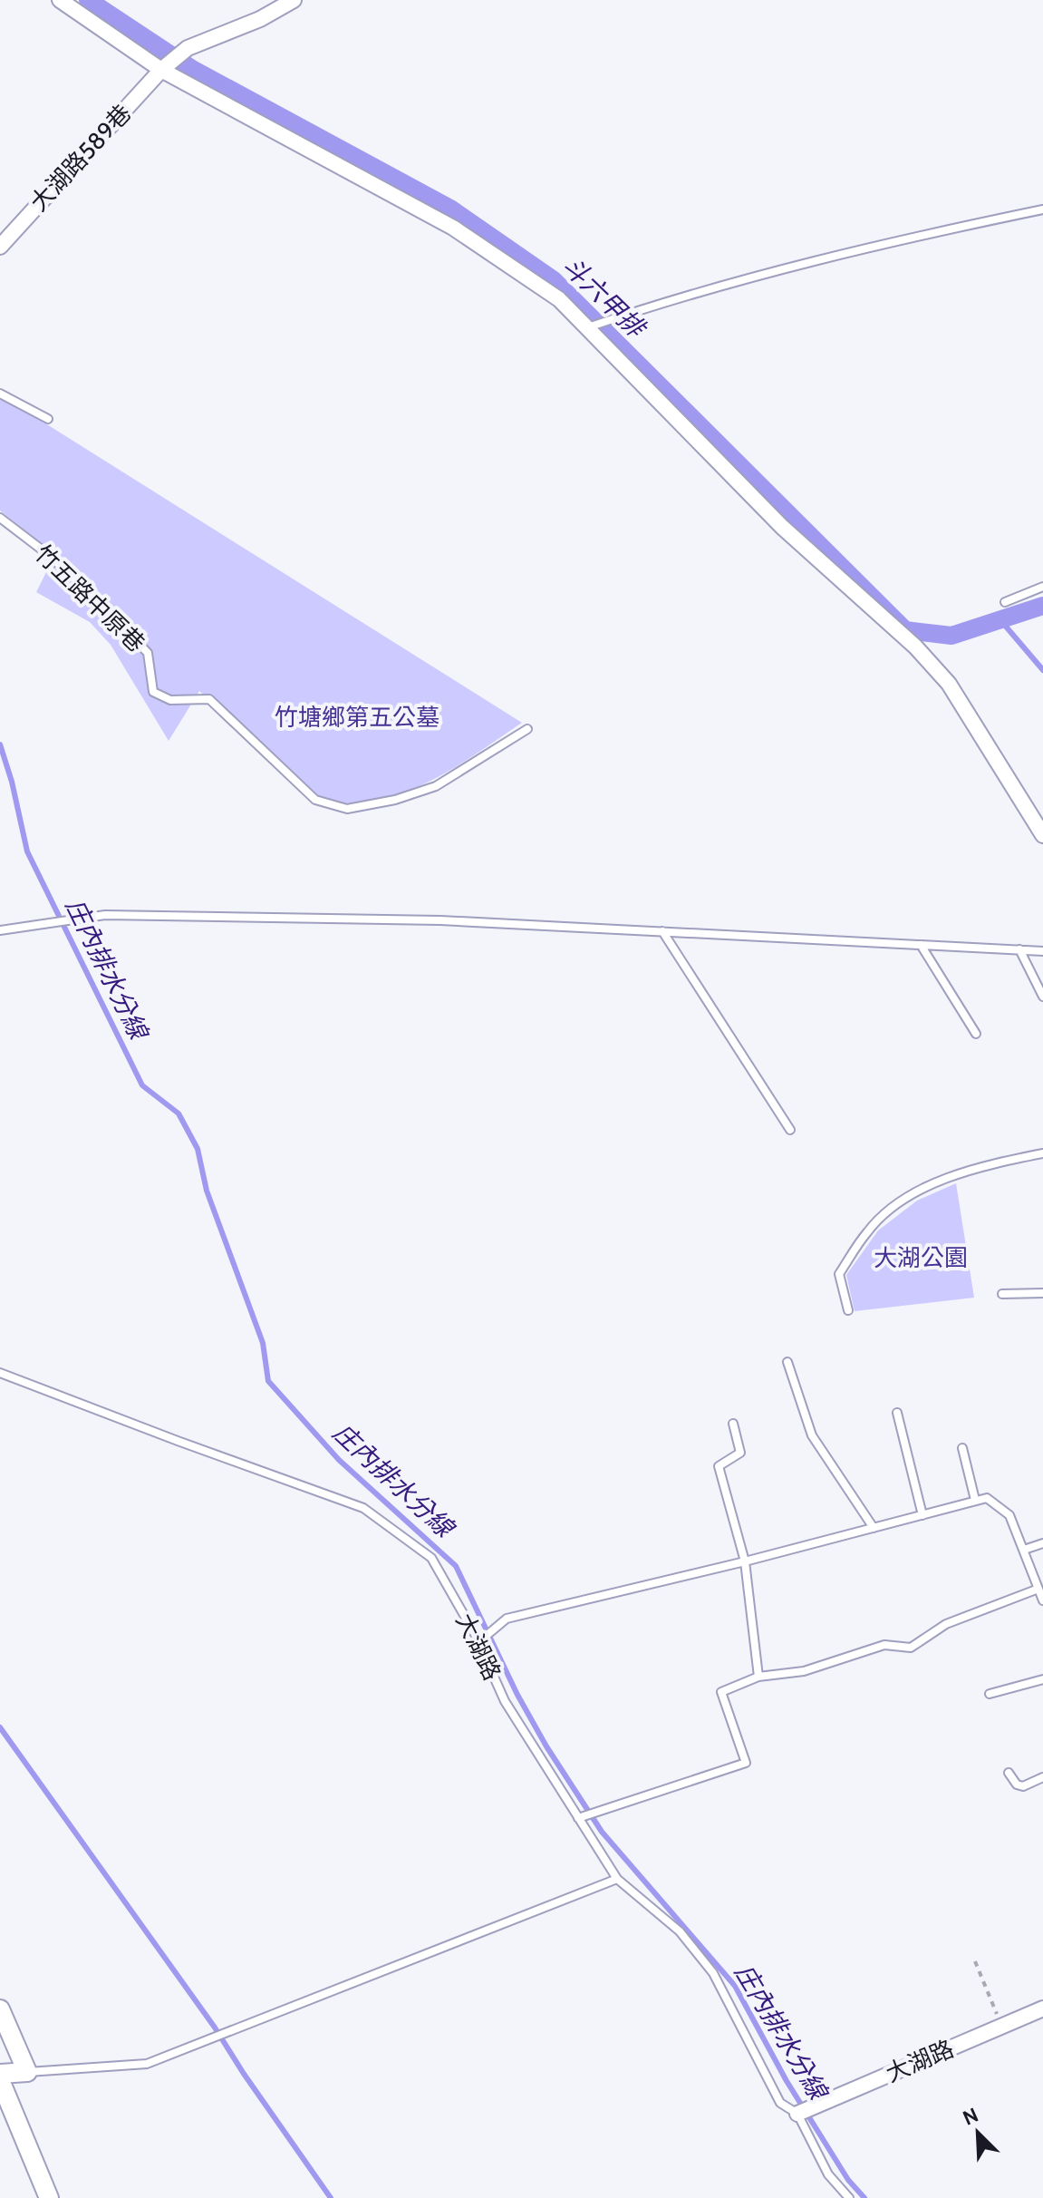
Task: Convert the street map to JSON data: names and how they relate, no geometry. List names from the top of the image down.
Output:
{
  "streets": {
    "street": ["大湖路589巷", "大湖路"],
    "lane": ["竹五路中原巷"]
  },
  "water": ["斗六甲排", "庄內排水分線"],
  "parks": ["竹塘鄉第五公墓", "大湖公園"],
  "north": "top left"
}
